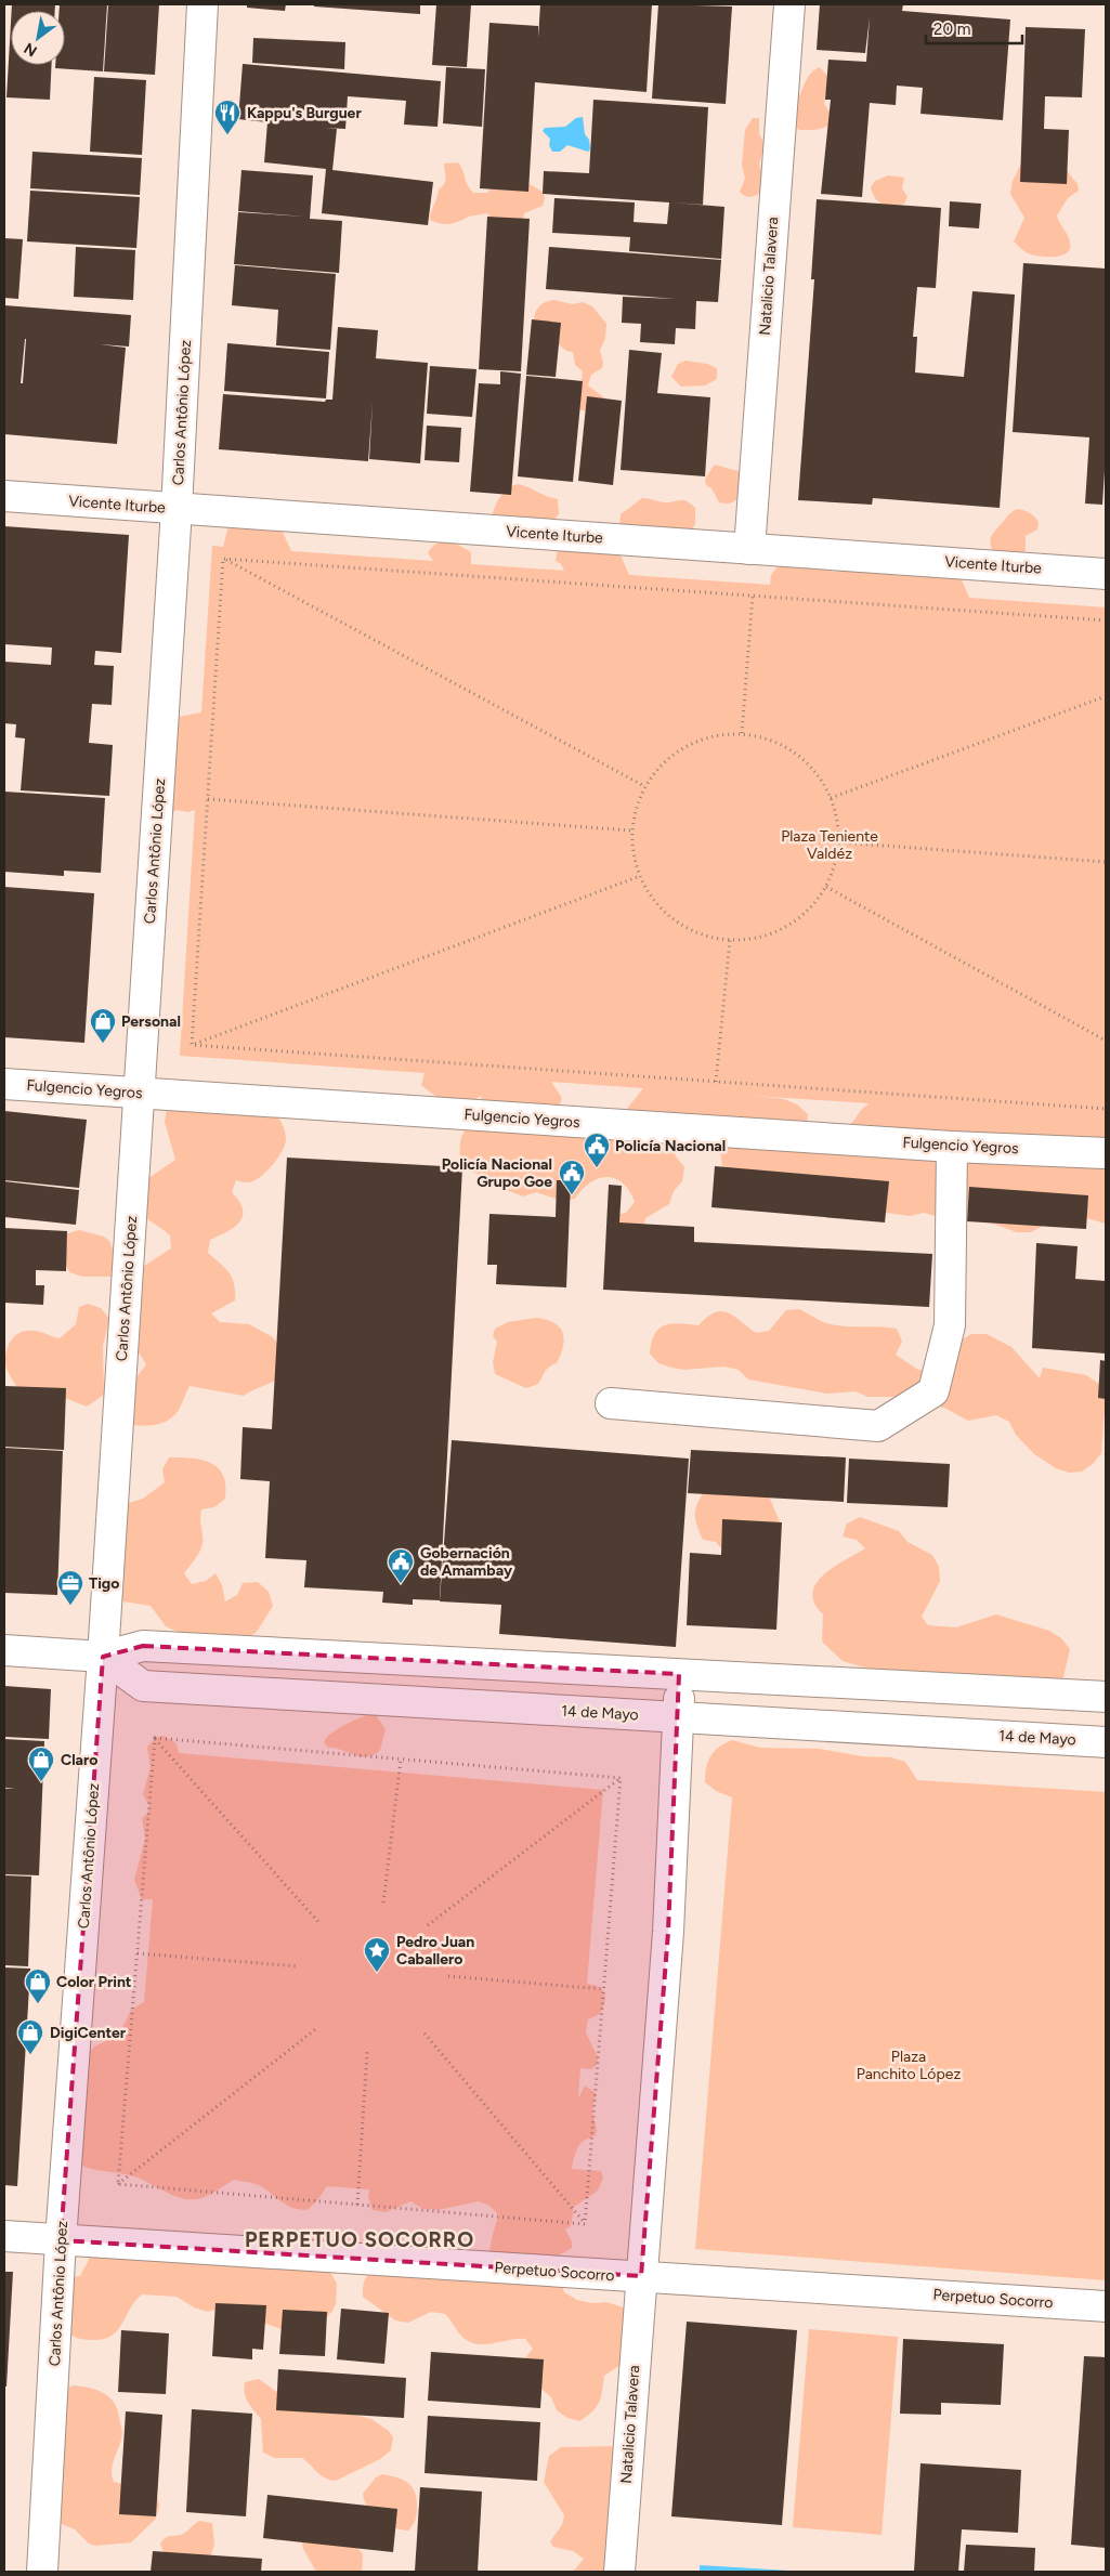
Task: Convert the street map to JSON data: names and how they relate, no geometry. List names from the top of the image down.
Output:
{
  "streets": {
    "street": [
      "Natalicio Talavera",
      "Carlos Antônio López",
      "Vicente Iturbe",
      "Fulgencio Yegros",
      "14 de Mayo",
      "Perpetuo Socorro"
    ]
  },
  "crossings": [
    ["Natalicio Talavera", "Vicente Iturbe"],
    ["Natalicio Talavera", "14 de Mayo"],
    ["Natalicio Talavera", "Perpetuo Socorro"],
    ["Carlos Antônio López", "Vicente Iturbe"],
    ["Carlos Antônio López", "Fulgencio Yegros"],
    ["Carlos Antônio López", "14 de Mayo"],
    ["Carlos Antônio López", "Perpetuo Socorro"]
  ],
  "districts": ["PERPETUO SOCORRO"],
  "parks": ["Plaza Teniente Valdéz", "Plaza Panchito López"],
  "places": {
    "restaurant": ["Kappu's Burguer"],
    "shop": [
      "Personal",
      "Claro",
      "Color Print",
      "DigiCenter"
    ],
    "public building": ["Policía Nacional", "Policía Nacional Grupo Goe", "Gobernación de Amambay"],
    "office": ["Tigo"],
    "place": ["Pedro Juan Caballero"]
  },
  "scale_bar": "20 m",
  "north": "bottom left"
}
